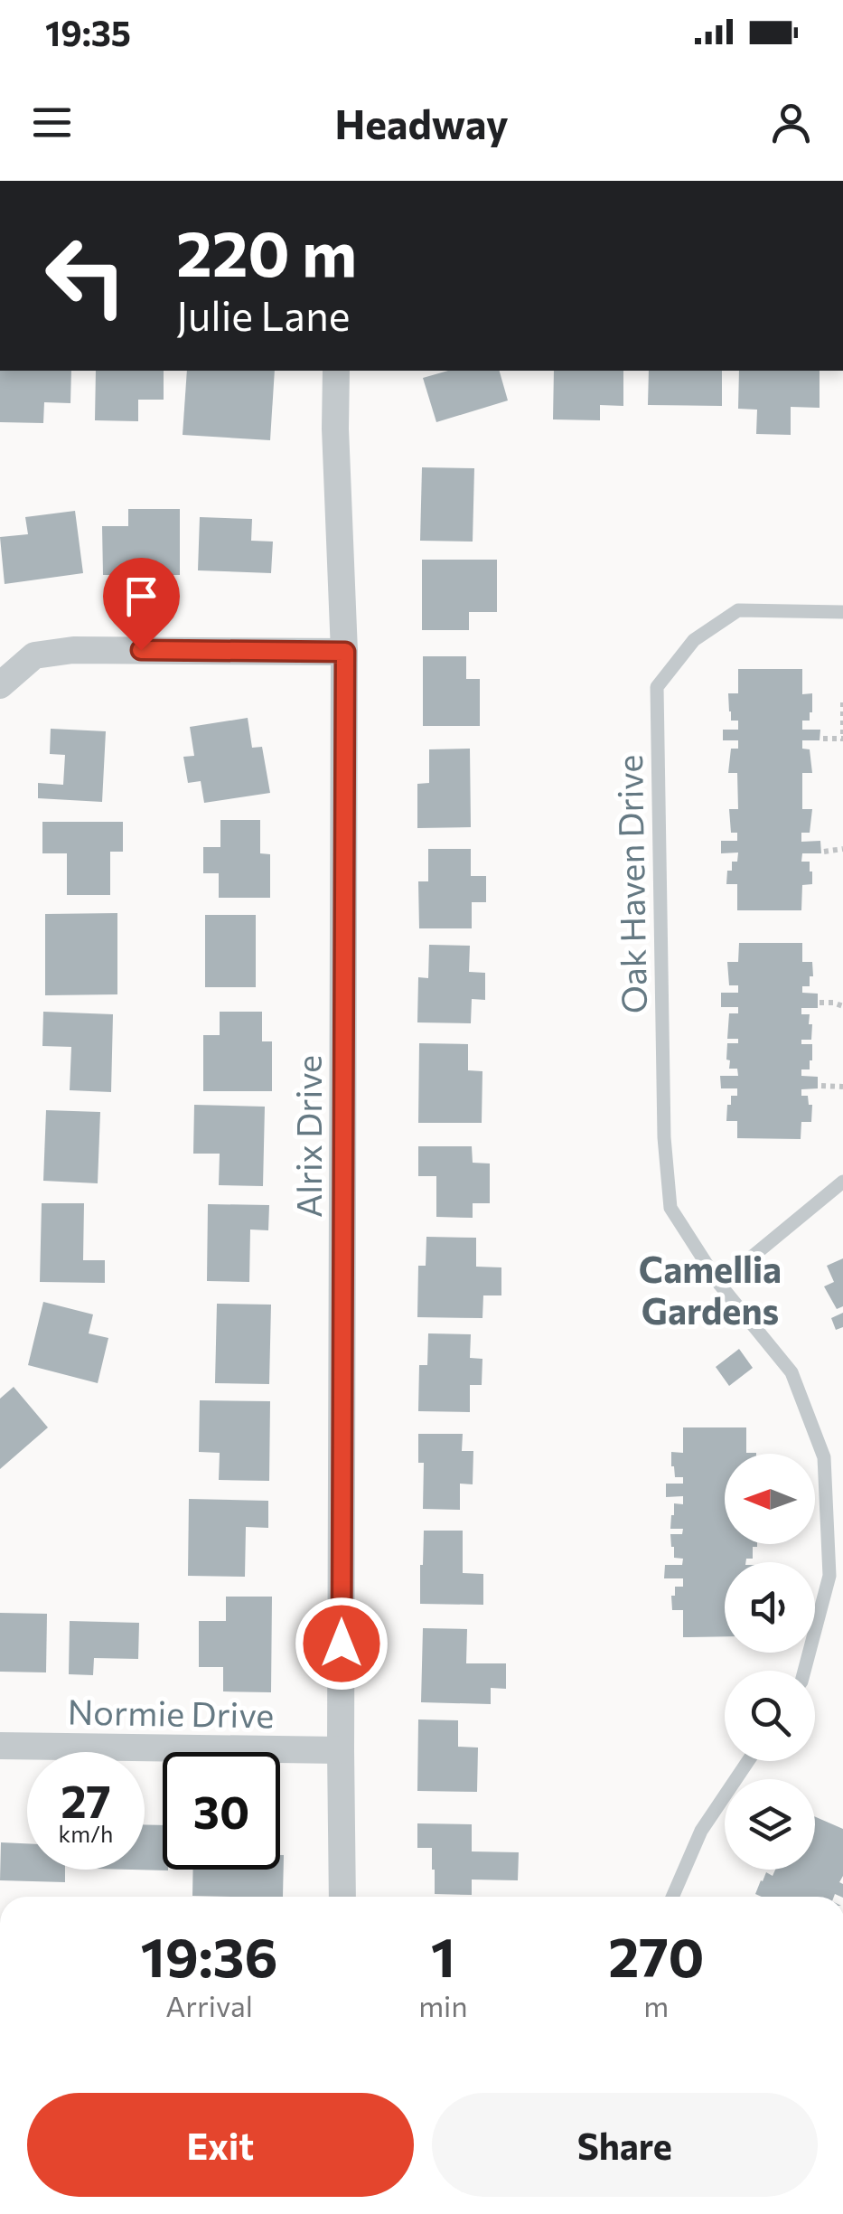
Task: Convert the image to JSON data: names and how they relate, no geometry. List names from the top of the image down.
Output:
{
  "streets": {
    "street": ["Alrix Drive", "Normie Drive"],
    "lane": ["Oak Haven Drive"]
  },
  "crossings": [
    ["Alrix Drive", "Normie Drive"]
  ],
  "districts": ["Camellia Gardens"],
  "north": "left",
  "page": {
    "status": "19:35",
    "header": "Headway",
    "turn": ["220 m", "Julie Lane"],
    "speed": "27 km/h",
    "limit": "30",
    "eta": [
      "19:36",
      "Arrival",
      "1",
      "min",
      "270",
      "m"
    ],
    "buttons": ["Exit", "Share"]
  }
}
